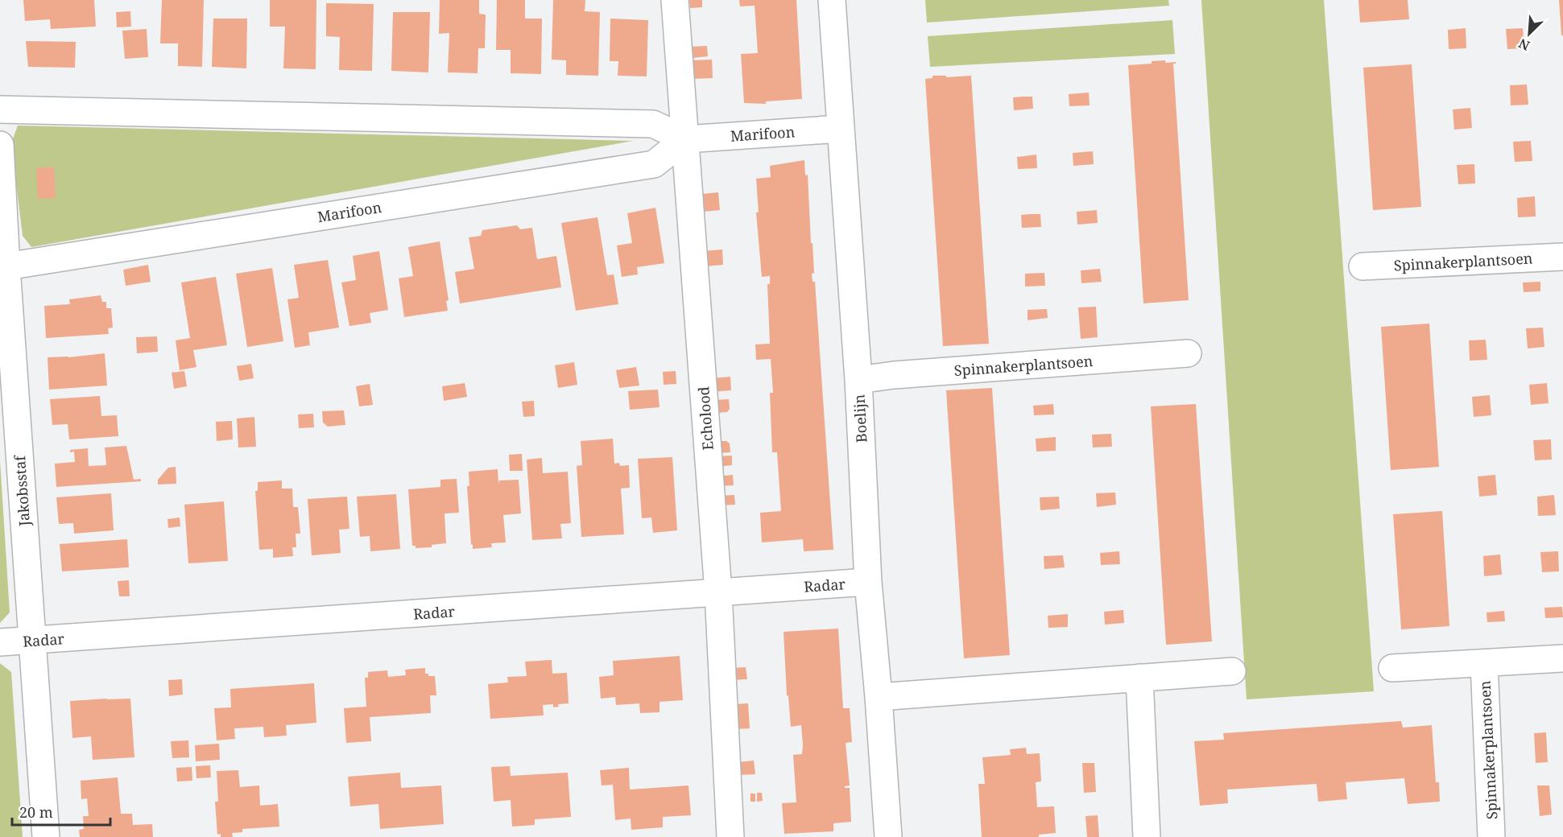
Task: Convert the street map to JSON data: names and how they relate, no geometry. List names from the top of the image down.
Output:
{
  "streets": {
    "street": [
      "Marifoon",
      "Spinnakerplantsoen",
      "Echolood",
      "Boelijn",
      "Jakobsstaf",
      "Radar"
    ]
  },
  "crossings": [
    ["Marifoon", "Echolood"],
    ["Marifoon", "Boelijn"],
    ["Marifoon", "Jakobsstaf"],
    ["Spinnakerplantsoen", "Boelijn"],
    ["Echolood", "Radar"],
    ["Boelijn", "Radar"],
    ["Jakobsstaf", "Radar"]
  ],
  "scale_bar": "20 m",
  "north": "bottom left"
}
